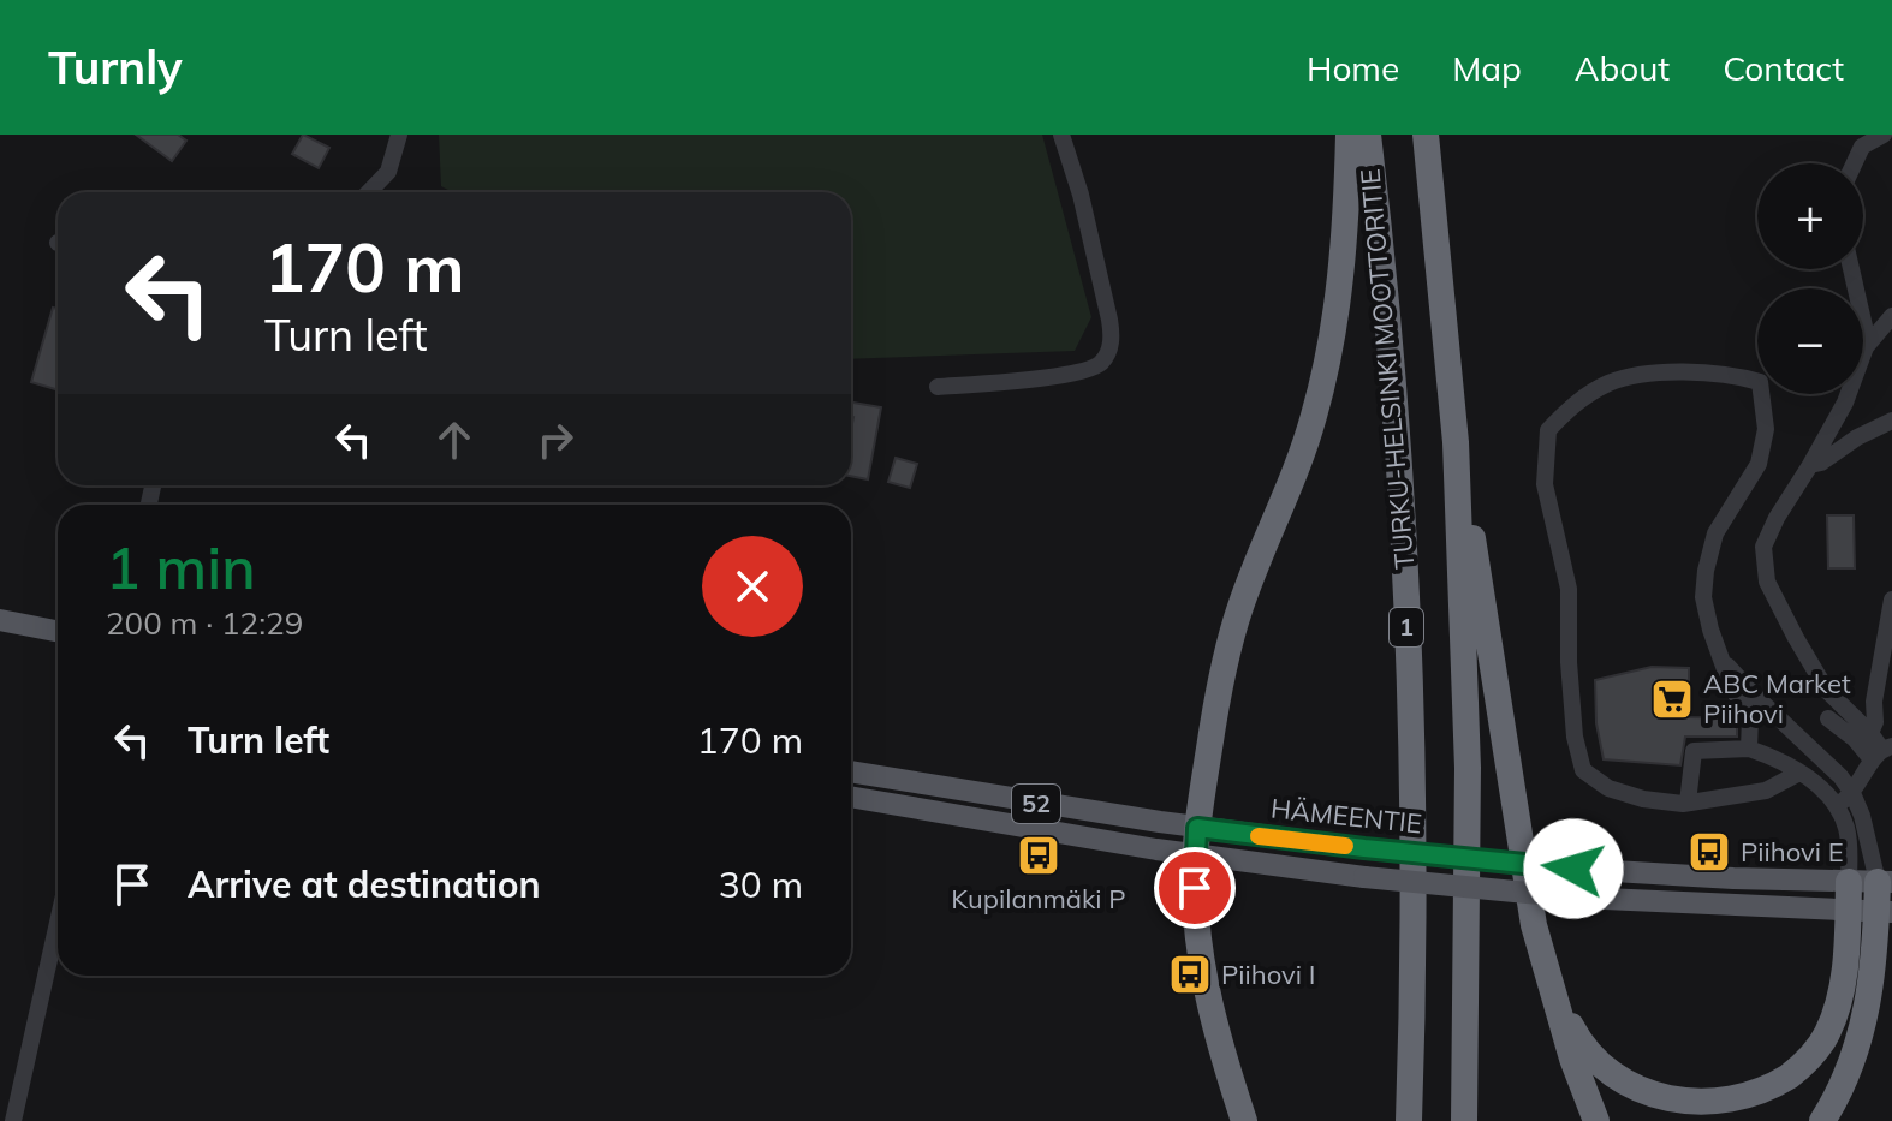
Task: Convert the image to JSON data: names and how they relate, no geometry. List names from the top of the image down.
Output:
{
  "streets": {
    "highway": ["TURKU-HELSINKI MOOTTORITIE", "1"],
    "main road": ["52", "HÄMEENTIE"]
  },
  "crossings": [
    ["52", "HÄMEENTIE"]
  ],
  "places": {
    "supermarket": ["ABC Market Piihovi"],
    "bus stop": ["Piihovi E", "Kupilanmäki P", "Piihovi I"]
  },
  "page": {
    "header": "Turnly",
    "nav": [
      "Home",
      "Map",
      "About",
      "Contact"
    ],
    "map_buttons": ["+", "−"],
    "turn": ["170 m", "Turn left"],
    "heading": ["1 min", "200 m · 12:29"],
    "list": [
      {
        "name": "Turn left",
        "value": "170 m"
      },
      {
        "name": "Arrive at destination",
        "value": "30 m"
      }
    ]
  }
}
